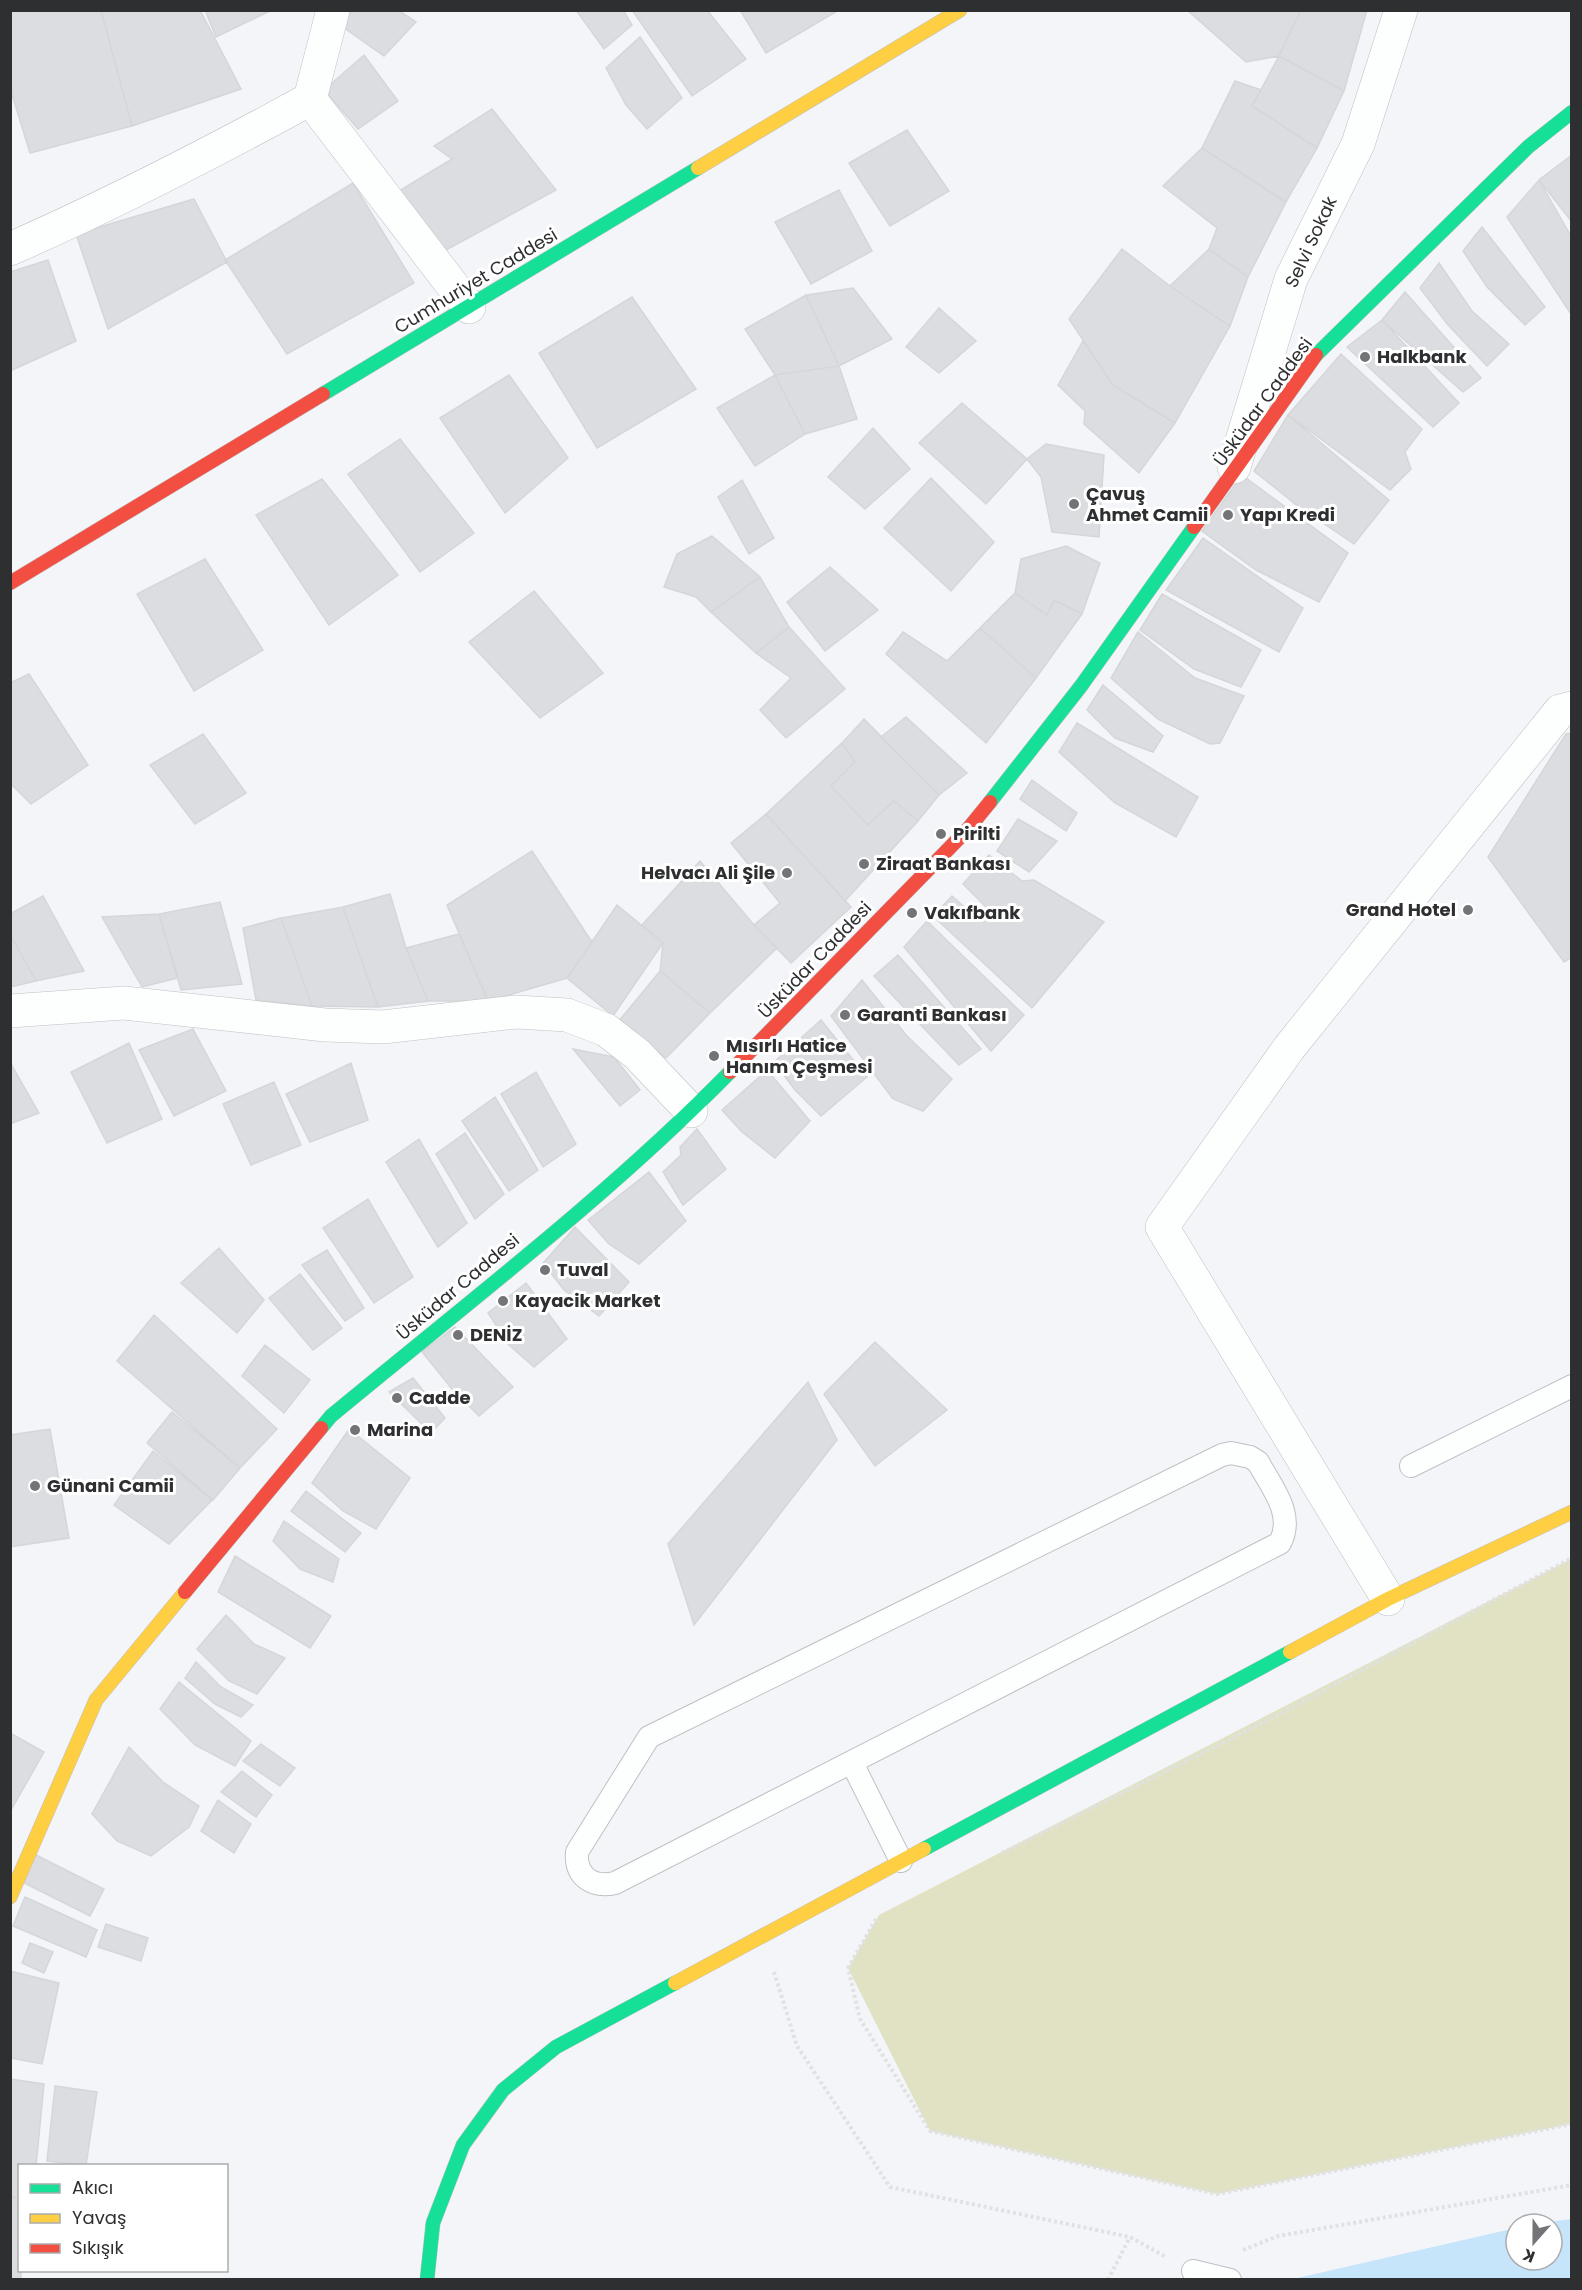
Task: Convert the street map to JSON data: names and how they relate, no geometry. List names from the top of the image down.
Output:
{
  "streets": {
    "main road": ["Cumhuriyet Caddesi", "Üsküdar Caddesi"],
    "street": ["Selvi Sokak"]
  },
  "crossings": [
    ["Selvi Sokak", "Üsküdar Caddesi"]
  ],
  "places": [
    "Halkbank",
    "Çavuş Ahmet Camii",
    "Yapı Kredi",
    "Pirilti",
    "Ziraat Bankası",
    "Helvacı Ali Şile",
    "Grand Hotel",
    "Vakıfbank",
    "Garanti Bankası",
    "Mısırlı Hatice Hanım Çeşmesi",
    "Tuval",
    "Kayacik Market",
    "DENİZ",
    "Cadde",
    "Marina",
    "Günani Camii"
  ],
  "legend": ["Akıcı", "Yavaş", "Sıkışık"],
  "north": "bottom"
}
